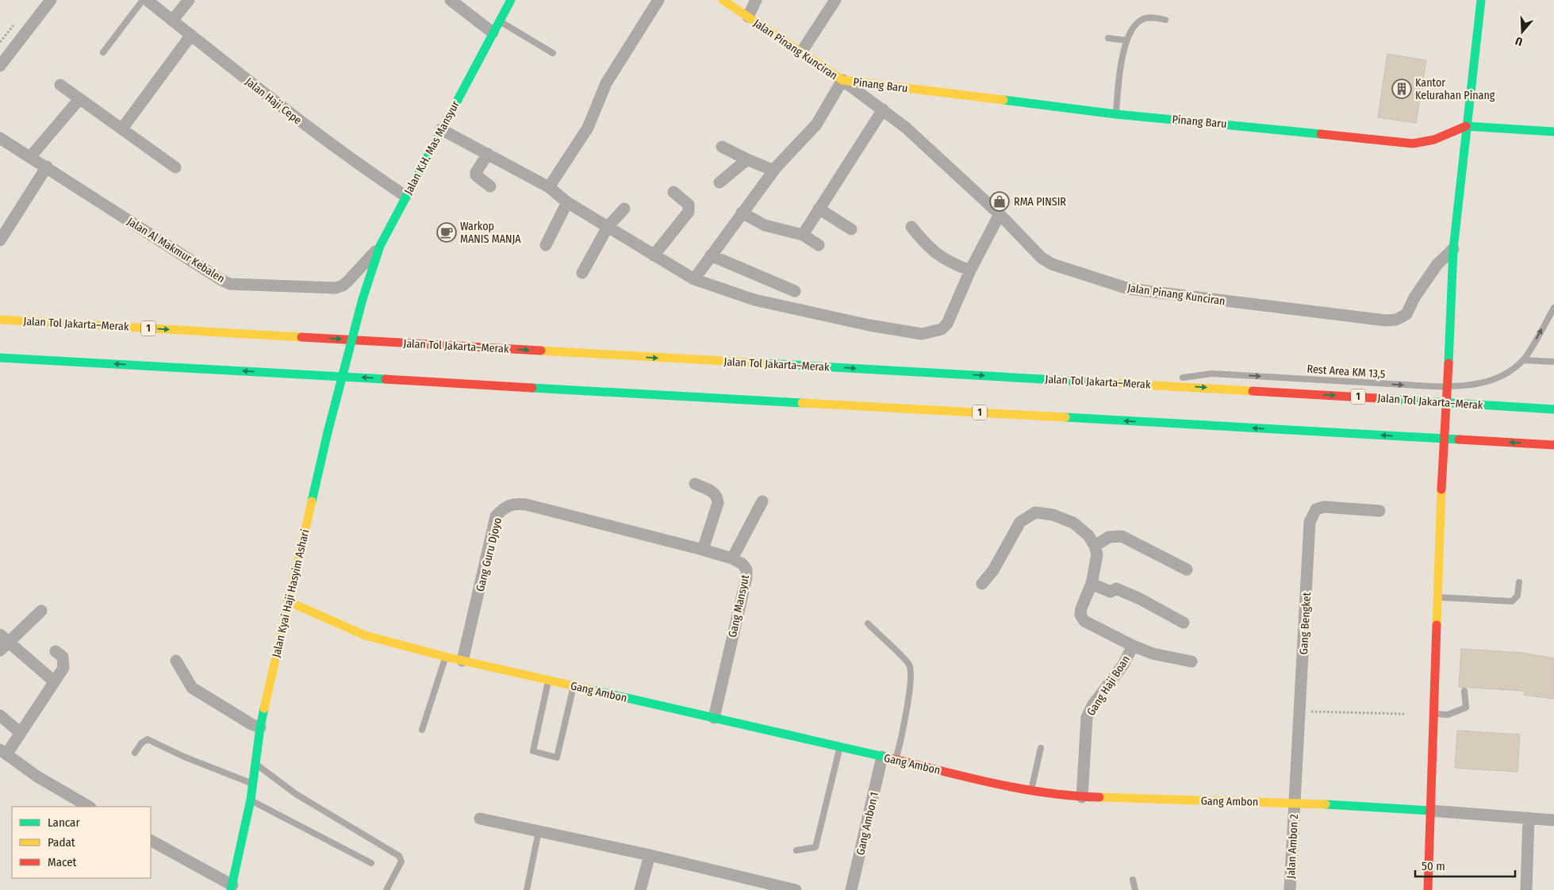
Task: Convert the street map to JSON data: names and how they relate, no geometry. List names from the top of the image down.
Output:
{
  "streets": {
    "main road": [
      "Jalan Pinang Kunciran",
      "Pinang Baru",
      "Jalan K.H. Mas Mansyur",
      "Jalan Tol Jakarta–Merak",
      "1",
      "Jalan Kyai Haji Hasyim Ashari",
      "Gang Ambon"
    ],
    "street": [
      "Jalan Haji Cepe",
      "Jalan Al Makmur Kebalen",
      "Gang Guru Djoyo",
      "Gang Mansyut",
      "Gang Bengket",
      "Gang Haji Boan",
      "Gang Ambon 1",
      "Jalan Ambon 2"
    ],
    "lane": ["Rest Area KM 13,5"]
  },
  "crossings": [
    ["Jalan Pinang Kunciran", "Pinang Baru"],
    ["Jalan Haji Cepe", "Jalan K.H. Mas Mansyur"],
    ["Jalan K.H. Mas Mansyur", "Jalan Al Makmur Kebalen"],
    ["Jalan K.H. Mas Mansyur", "Jalan Kyai Haji Hasyim Ashari"],
    ["Jalan Tol Jakarta–Merak", "Rest Area KM 13,5"],
    ["Gang Guru Djoyo", "Gang Mansyut"],
    ["Gang Guru Djoyo", "Gang Ambon"],
    ["Jalan Kyai Haji Hasyim Ashari", "Gang Ambon"],
    ["Gang Mansyut", "Gang Ambon"],
    ["Gang Bengket", "Gang Ambon"],
    ["Gang Bengket", "Jalan Ambon 2"],
    ["Gang Haji Boan", "Gang Ambon"],
    ["Gang Ambon", "Gang Ambon 1"],
    ["Gang Ambon", "Jalan Ambon 2"]
  ],
  "one_way": ["Rest Area KM 13,5"],
  "places": {
    "building": ["Kantor Kelurahan Pinang"],
    "shop": ["RMA PINSIR"],
    "cafe": ["Warkop MANIS MANJA"]
  },
  "legend": ["Lancar", "Padat", "Macet"],
  "scale_bar": "50 m",
  "north": "bottom"
}
